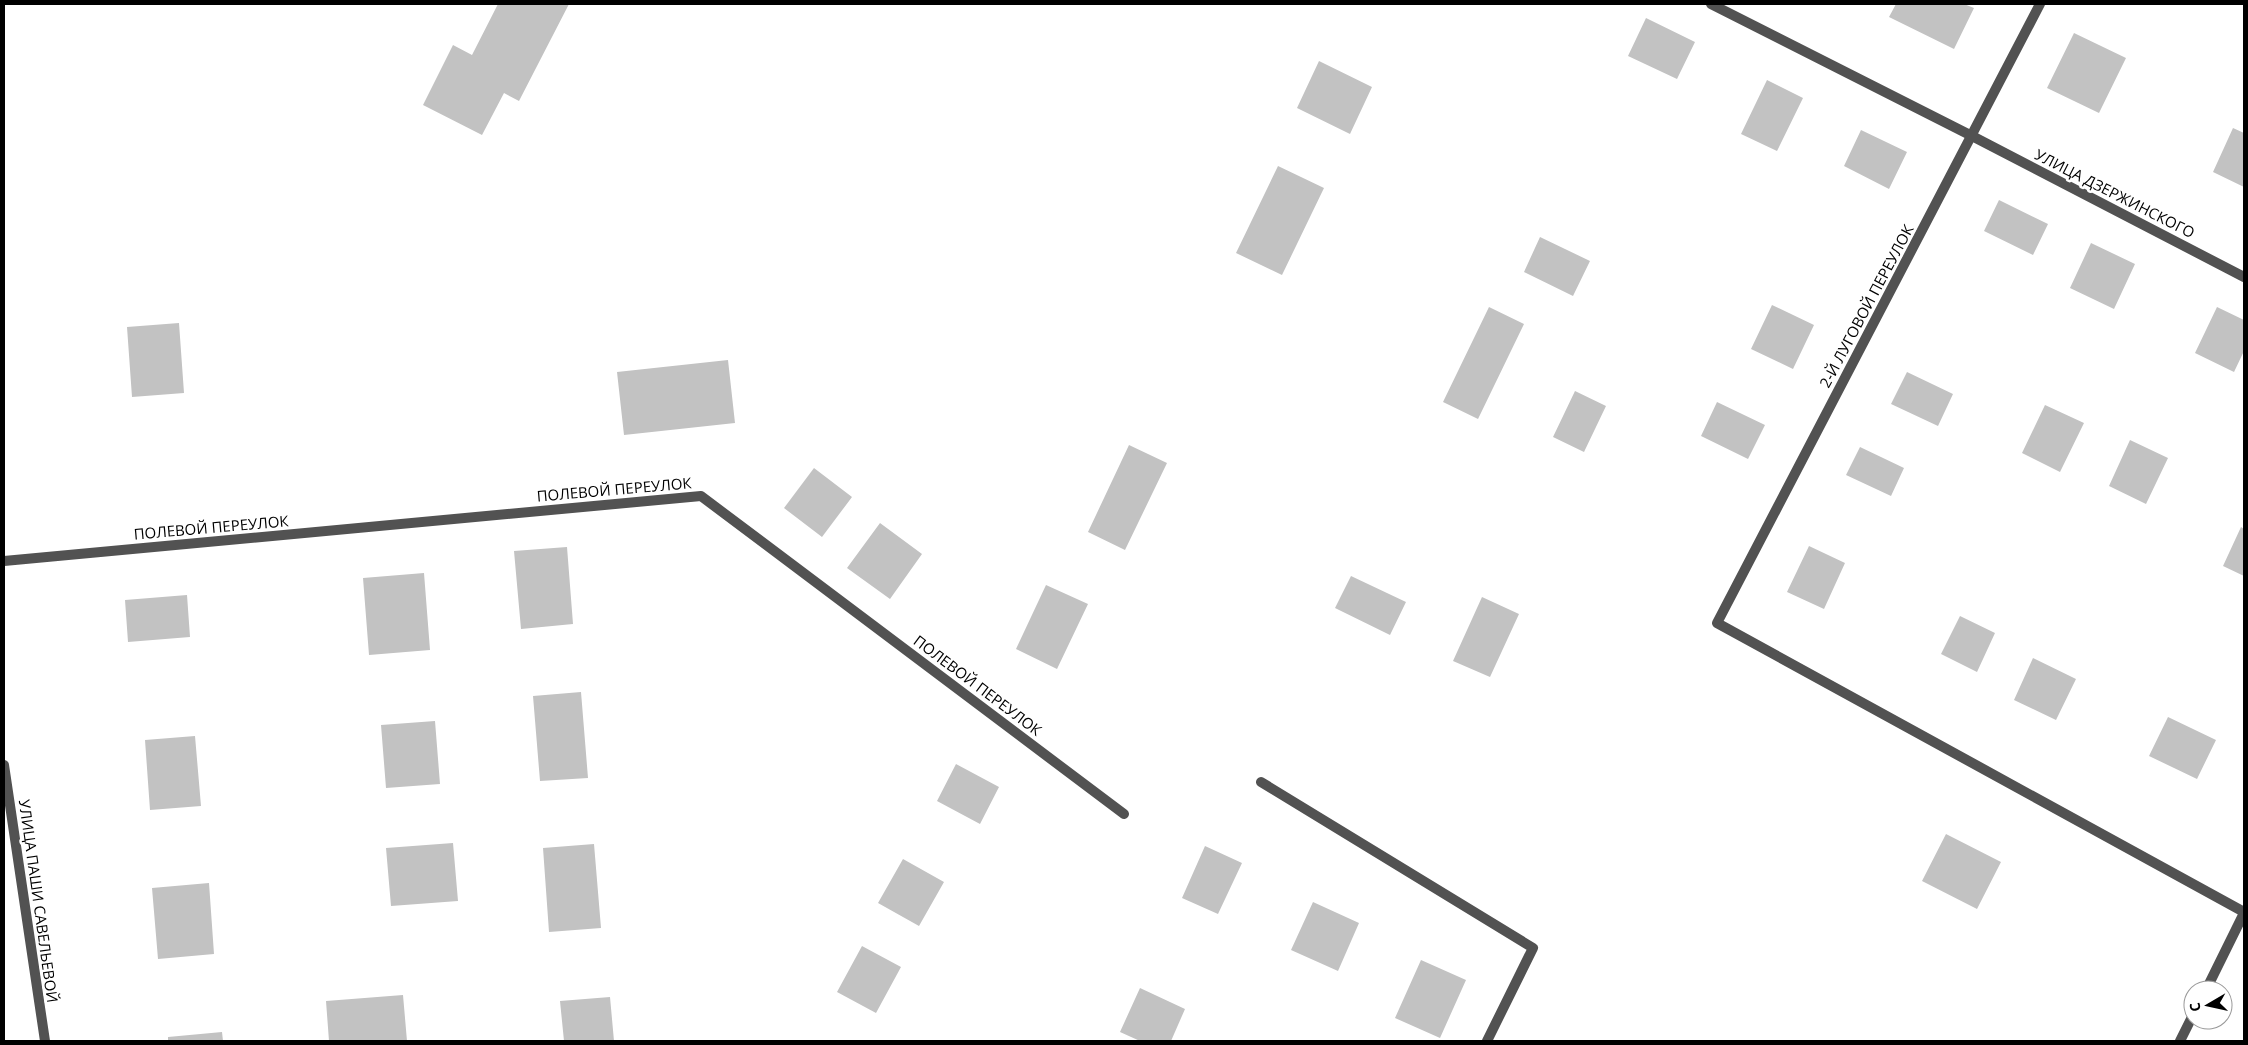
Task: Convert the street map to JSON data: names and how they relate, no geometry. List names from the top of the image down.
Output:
{
  "streets": {
    "street": [
      "УЛИЦА ДЗЕРЖИНСКОГО",
      "2-Й ЛУГОВОЙ ПЕРЕУЛОК",
      "ПОЛЕВОЙ ПЕРЕУЛОК",
      "УЛИЦА ПАШИ САВЕЛЬЕВОЙ"
    ]
  },
  "crossings": [
    ["УЛИЦА ДЗЕРЖИНСКОГО", "2-Й ЛУГОВОЙ ПЕРЕУЛОК"]
  ],
  "north": "left"
}
